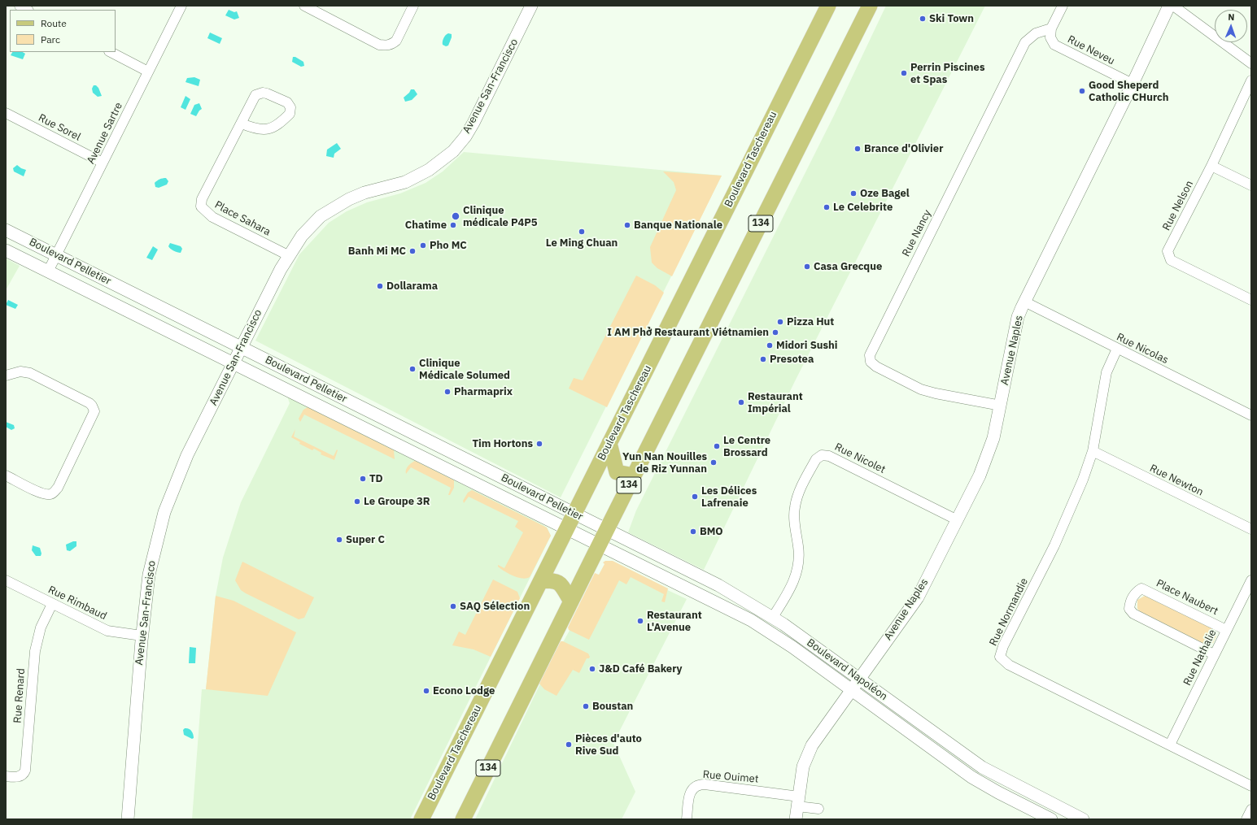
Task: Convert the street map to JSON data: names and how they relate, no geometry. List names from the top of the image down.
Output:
{
  "streets": {
    "main road": ["Boulevard Taschereau", "134"],
    "street": [
      "Rue Neveu",
      "Avenue San-Francisco",
      "Rue Sorel",
      "Avenue Sartre",
      "Rue Nelson",
      "Place Sahara",
      "Rue Nancy",
      "Boulevard Pelletier",
      "Rue Nicolas",
      "Avenue Naples",
      "Rue Nicolet",
      "Rue Newton",
      "Place Naubert",
      "Rue Rimbaud",
      "Rue Normandie",
      "Rue Nathalie",
      "Boulevard Napoléon",
      "Rue Renard",
      "Rue Ouimet"
    ]
  },
  "crossings": [
    ["Rue Neveu", "Rue Nancy"],
    ["Rue Neveu", "Avenue Naples"],
    ["Avenue San-Francisco", "Place Sahara"],
    ["Avenue San-Francisco", "Boulevard Pelletier"],
    ["Avenue San-Francisco", "Rue Rimbaud"],
    ["Rue Sorel", "Avenue Sartre"],
    ["Avenue Sartre", "Boulevard Pelletier"],
    ["Boulevard Taschereau", "Boulevard Pelletier"],
    ["134", "Boulevard Pelletier"],
    ["134", "Boulevard Napoléon"],
    ["Rue Nancy", "Avenue Naples"],
    ["Boulevard Pelletier", "Boulevard Napoléon"],
    ["Rue Nicolas", "Avenue Naples"],
    ["Rue Nicolas", "Rue Normandie"],
    ["Avenue Naples", "Rue Nicolet"],
    ["Avenue Naples", "Boulevard Napoléon"],
    ["Avenue Naples", "Rue Ouimet"],
    ["Rue Nicolet", "Boulevard Napoléon"],
    ["Rue Newton", "Rue Normandie"],
    ["Place Naubert", "Rue Nathalie"],
    ["Rue Rimbaud", "Rue Renard"],
    ["Rue Normandie", "Rue Nathalie"]
  ],
  "places": [
    "Ski Town",
    "Perrin Piscines et Spas",
    "Good Sheperd Catholic CHurch",
    "Brance d'Olivier",
    "Oze Bagel",
    "Le Celebrite",
    "Clinique médicale P4P5",
    "Chatime",
    "Banque Nationale",
    "Le Ming Chuan",
    "Pho MC",
    "Banh Mi MC",
    "Casa Grecque",
    "Dollarama",
    "Pizza Hut",
    "I AM Phở Restaurant Viétnamien",
    "Midori Sushi",
    "Presotea",
    "Clinique Médicale Solumed",
    "Pharmaprix",
    "Restaurant Impérial",
    "Tim Hortons",
    "Le Centre Brossard",
    "Yun Nan Nouilles de Riz Yunnan",
    "TD",
    "Les Délices Lafrenaie",
    "Le Groupe 3R",
    "BMO",
    "Super C",
    "SAQ Sélection",
    "Restaurant L'Avenue",
    "J&D Café Bakery",
    "Econo Lodge",
    "Boustan",
    "Pièces d'auto Rive Sud"
  ],
  "legend": ["Route", "Parc"],
  "north": "top"
}
